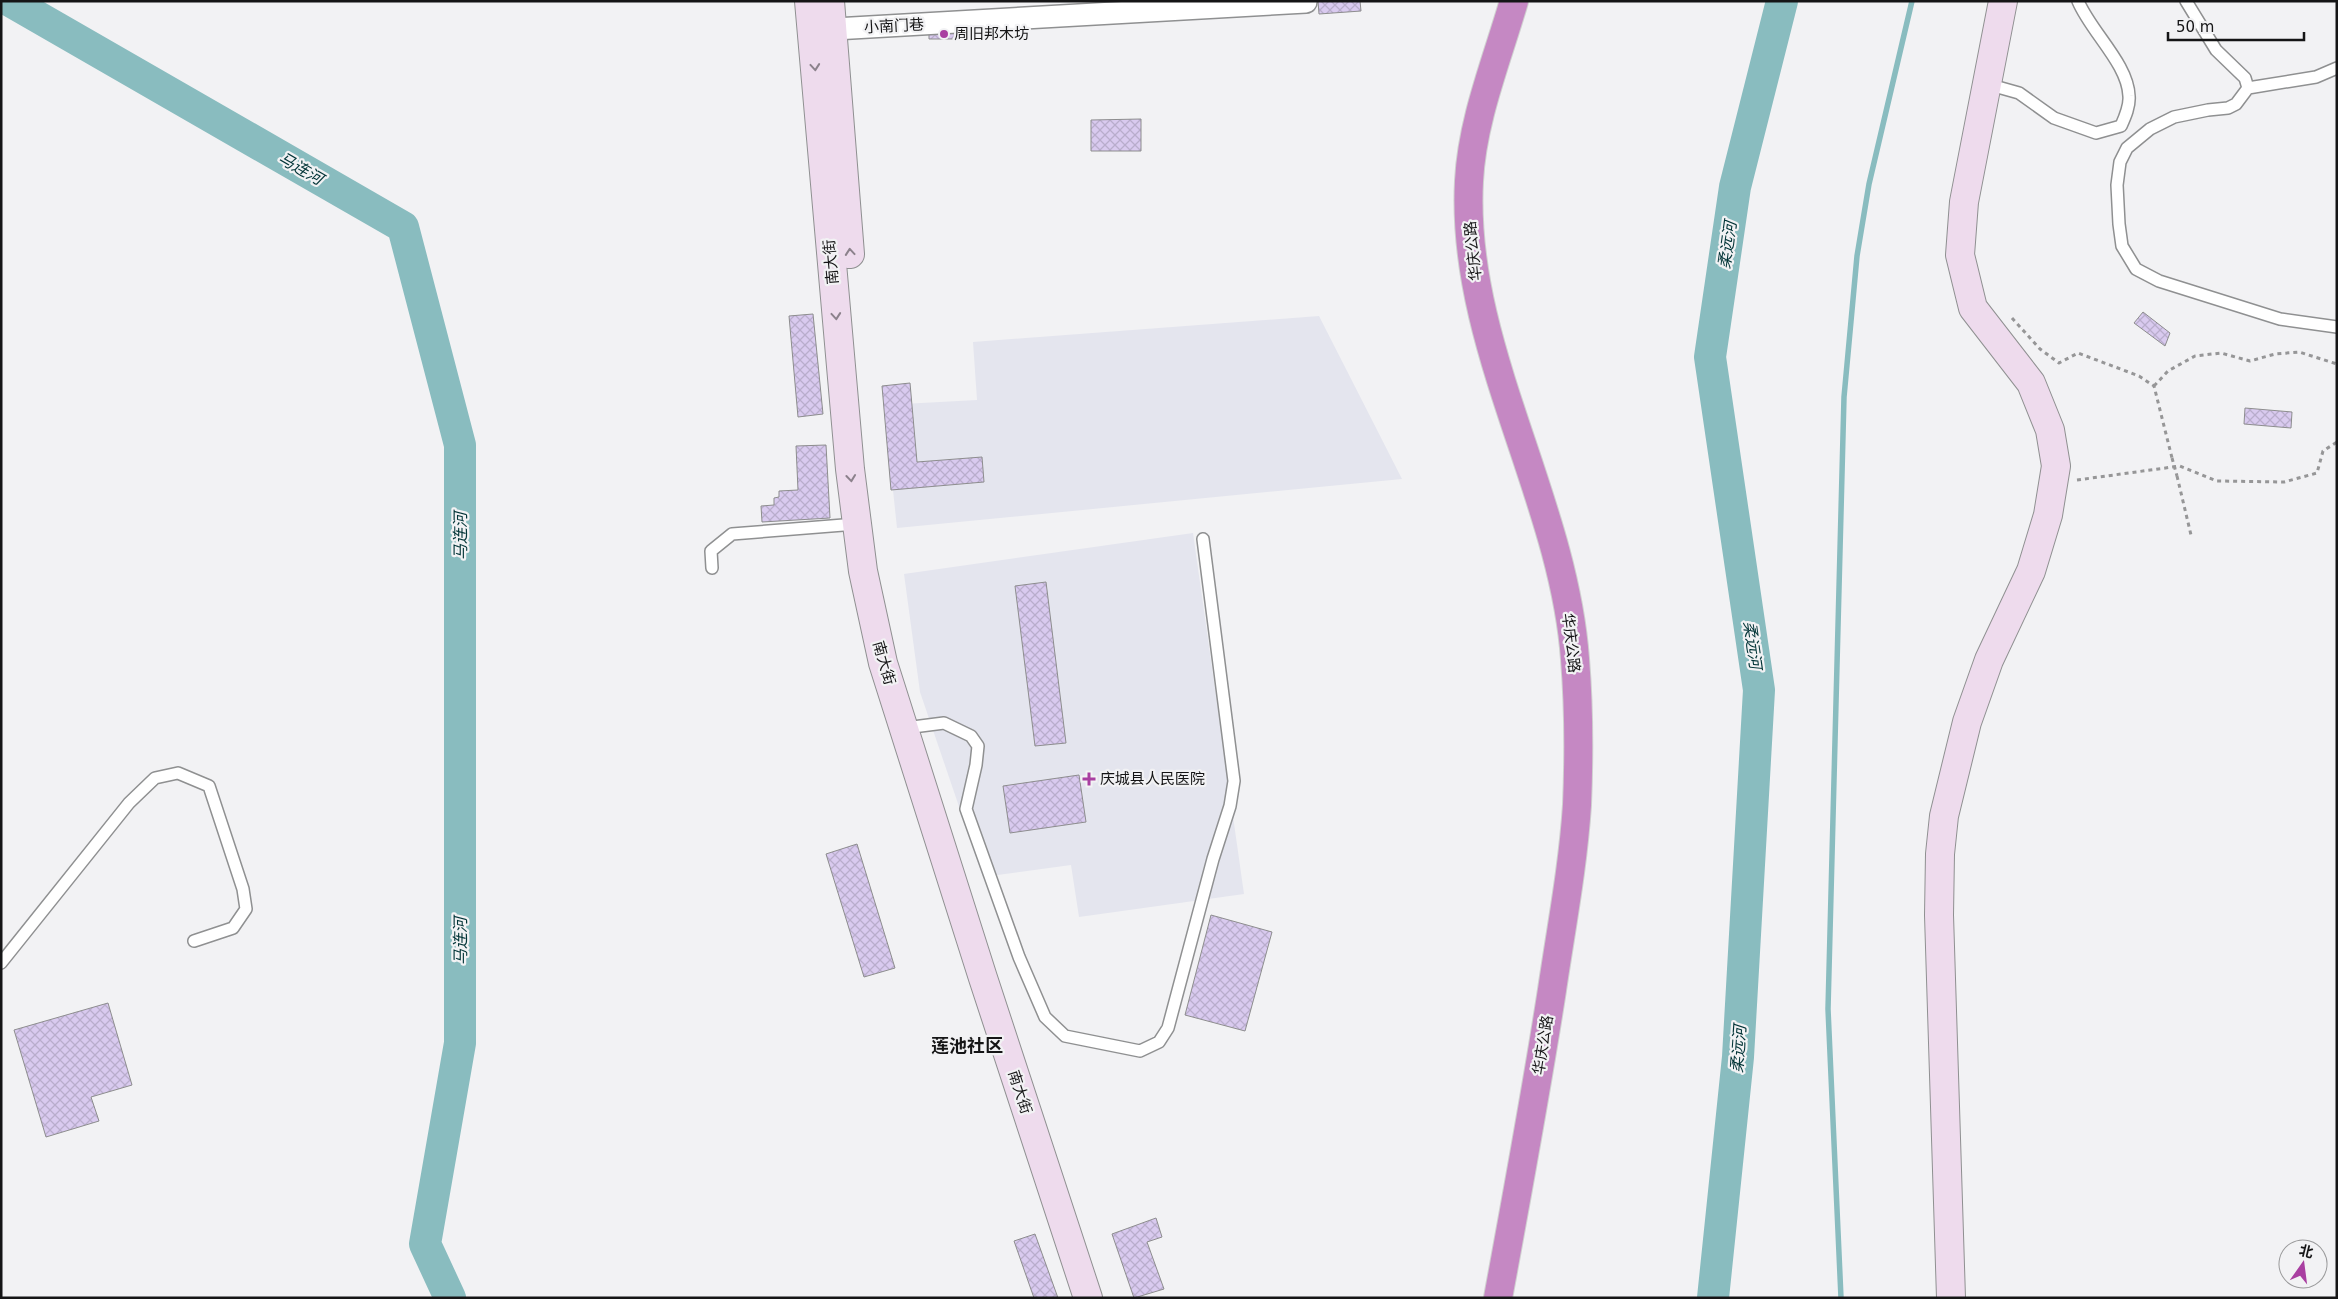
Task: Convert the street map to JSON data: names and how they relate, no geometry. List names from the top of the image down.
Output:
{
  "streets": {
    "highway": ["华庆公路"],
    "main road": ["南大街"],
    "street": ["小南门巷"]
  },
  "crossings": [
    ["小南门巷", "南大街"]
  ],
  "districts": ["莲池社区"],
  "water": ["马连河", "柔远河"],
  "places": {
    "other": ["周旧邦木坊"],
    "health": ["庆城县人民医院"]
  },
  "scale_bar": "50 m",
  "north": "top"
}
